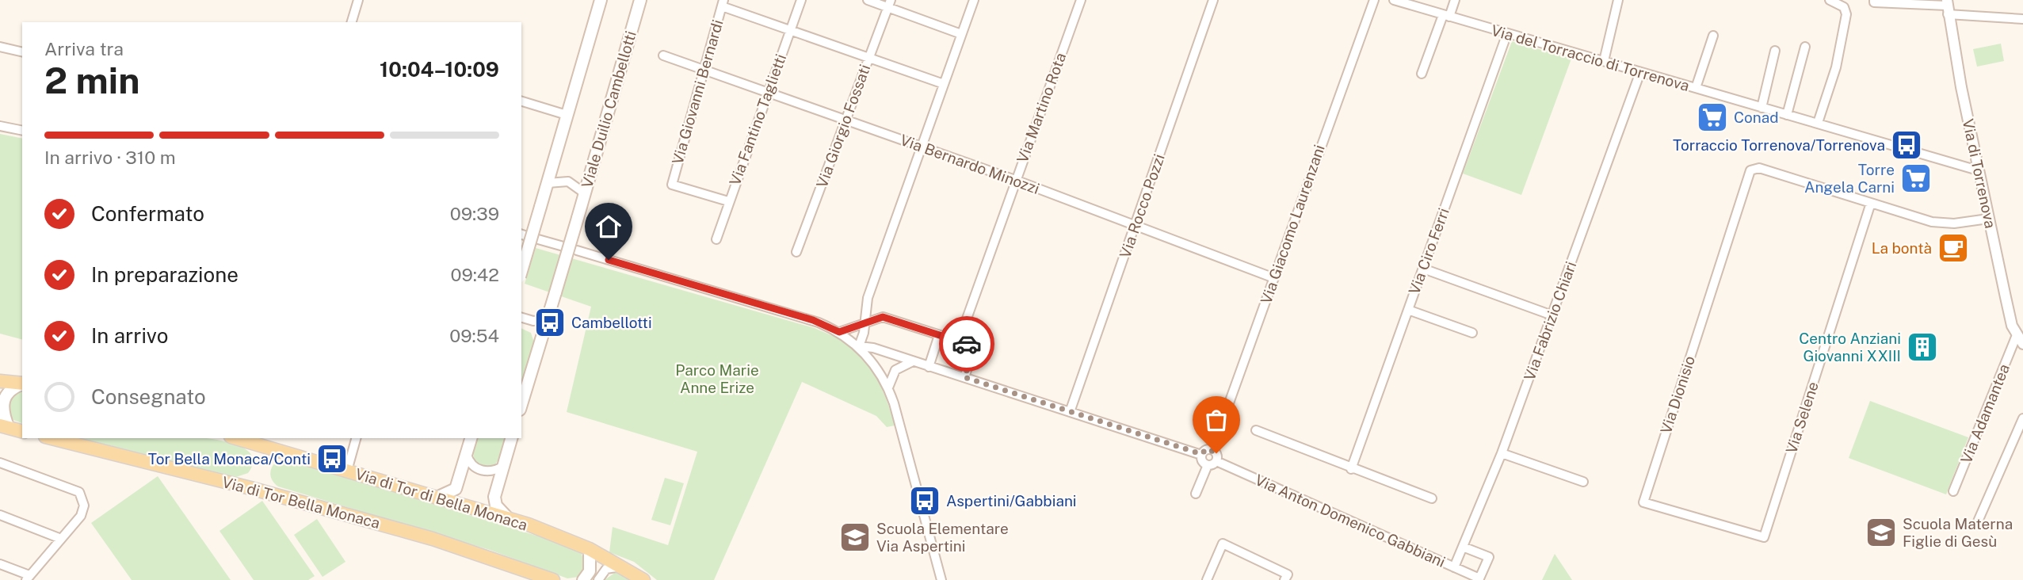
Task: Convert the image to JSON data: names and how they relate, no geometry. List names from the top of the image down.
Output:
{
  "streets": {
    "main road": ["Viale Duilio Cambellotti", "Via di Tor di Bella Monaca", "Via di Tor Bella Monaca"],
    "street": [
      "Via del Torraccio di Torrenova",
      "Via Giovanni Bernardi",
      "Via Martino Rota",
      "Via Fantino Taglietti",
      "Via Giorgio Fossati",
      "Via Bernardo Minozzi",
      "Via di Torrenova",
      "Via Rocco Pozzi",
      "Via Giacomo Laurenzani",
      "Via Ciro Ferri",
      "Via Fabrizio Chiari",
      "Via Dionisio",
      "Via Adamantea",
      "Via Selene",
      "Via Anton Domenico Gabbiani"
    ]
  },
  "crossings": [
    ["Via del Torraccio di Torrenova", "Via di Torrenova"],
    ["Via del Torraccio di Torrenova", "Via Ciro Ferri"],
    ["Via del Torraccio di Torrenova", "Via Fabrizio Chiari"],
    ["Via Giovanni Bernardi", "Via Fantino Taglietti"],
    ["Via Giovanni Bernardi", "Via Bernardo Minozzi"],
    ["Via Martino Rota", "Via Bernardo Minozzi"],
    ["Via Fantino Taglietti", "Via Bernardo Minozzi"],
    ["Via Giorgio Fossati", "Via Bernardo Minozzi"],
    ["Via Bernardo Minozzi", "Via Rocco Pozzi"],
    ["Via Bernardo Minozzi", "Via Giacomo Laurenzani"],
    ["Via di Torrenova", "Via Adamantea"],
    ["Via Giacomo Laurenzani", "Via Anton Domenico Gabbiani"],
    ["Via Fabrizio Chiari", "Via Anton Domenico Gabbiani"],
    ["Via Dionisio", "Via Selene"]
  ],
  "parks": ["Parco Marie Anne Erize"],
  "places": {
    "supermarket": ["Conad", "Torre Angela Carni"],
    "bus stop": [
      "Torraccio Torrenova/Torrenova",
      "Cambellotti",
      "Tor Bella Monaca/Conti",
      "Aspertini/Gabbiani"
    ],
    "cafe": ["La bontà"],
    "building": ["Centro Anziani Giovanni XXIII"],
    "school or university": ["Scuola Materna Figlie di Gesù", "Scuola Elementare Via Aspertini"]
  },
  "page": {
    "heading": ["2 min", "Arriva tra", "10:04–10:09"],
    "bar": "In arrivo · 310 m",
    "list": [
      ["Confermato", "09:39"],
      ["In preparazione", "09:42"],
      ["In arrivo", "09:54"],
      "Consegnato"
    ]
  }
}
